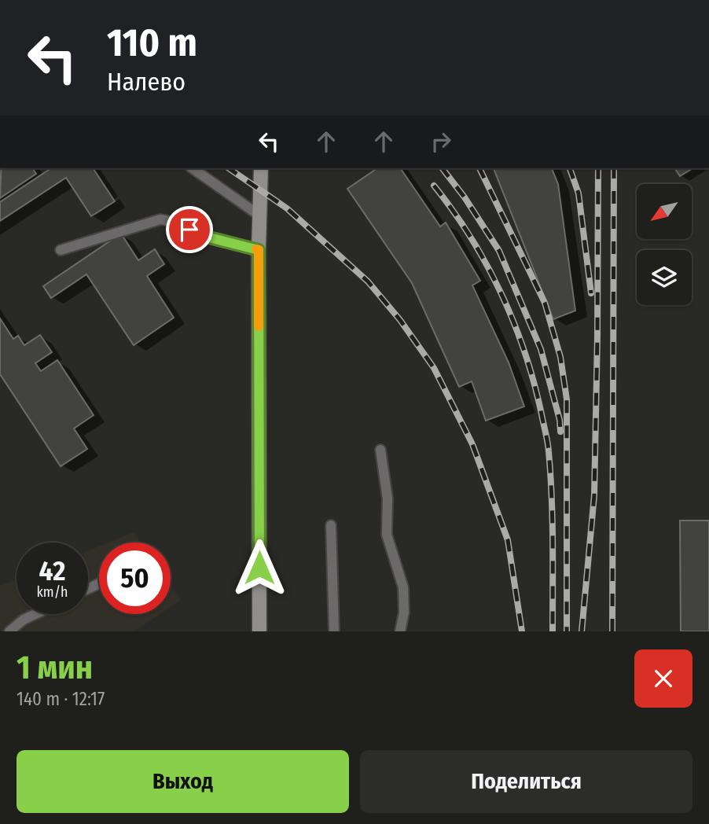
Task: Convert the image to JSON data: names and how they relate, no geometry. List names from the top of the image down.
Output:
{
  "north": "bottom left",
  "page": {
    "turn": ["110 m", "Налево"],
    "speed": "42 km/h",
    "limit": "50",
    "heading": ["1 мин", "140 m · 12:17"],
    "buttons": ["Выход", "Поделиться"]
  }
}
